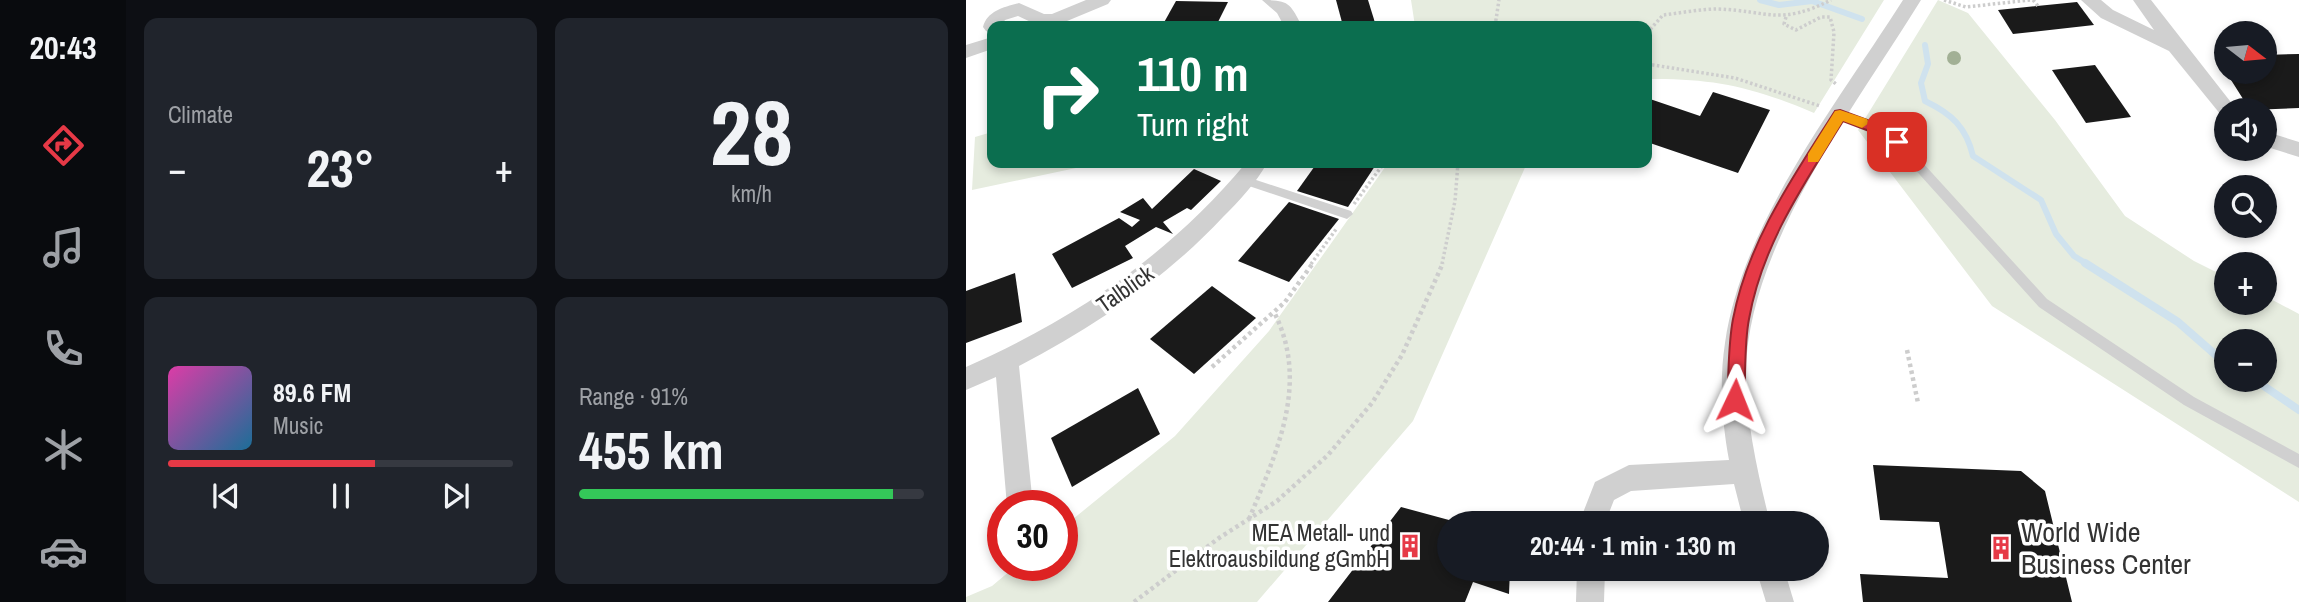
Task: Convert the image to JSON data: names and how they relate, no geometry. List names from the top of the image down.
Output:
{
  "streets": {
    "street": ["Talblick"]
  },
  "places": {
    "building": ["MEA Metall- und Elektroausbildung gGmbH", "World Wide Business Center"]
  },
  "north": "right",
  "page": {
    "tabs": "20:43",
    "tile": [
      "Climate",
      ["28", "km/h"],
      ["Range · 91%", "455 km"]
    ],
    "map_buttons": ["+", "−"],
    "turn": ["110 m", "Turn right"],
    "heat": ["−", "23°", "+"],
    "song": ["89.6 FM", "Music"],
    "limit": "30",
    "trip": "20:44 · 1 min · 130 m"
  }
}
